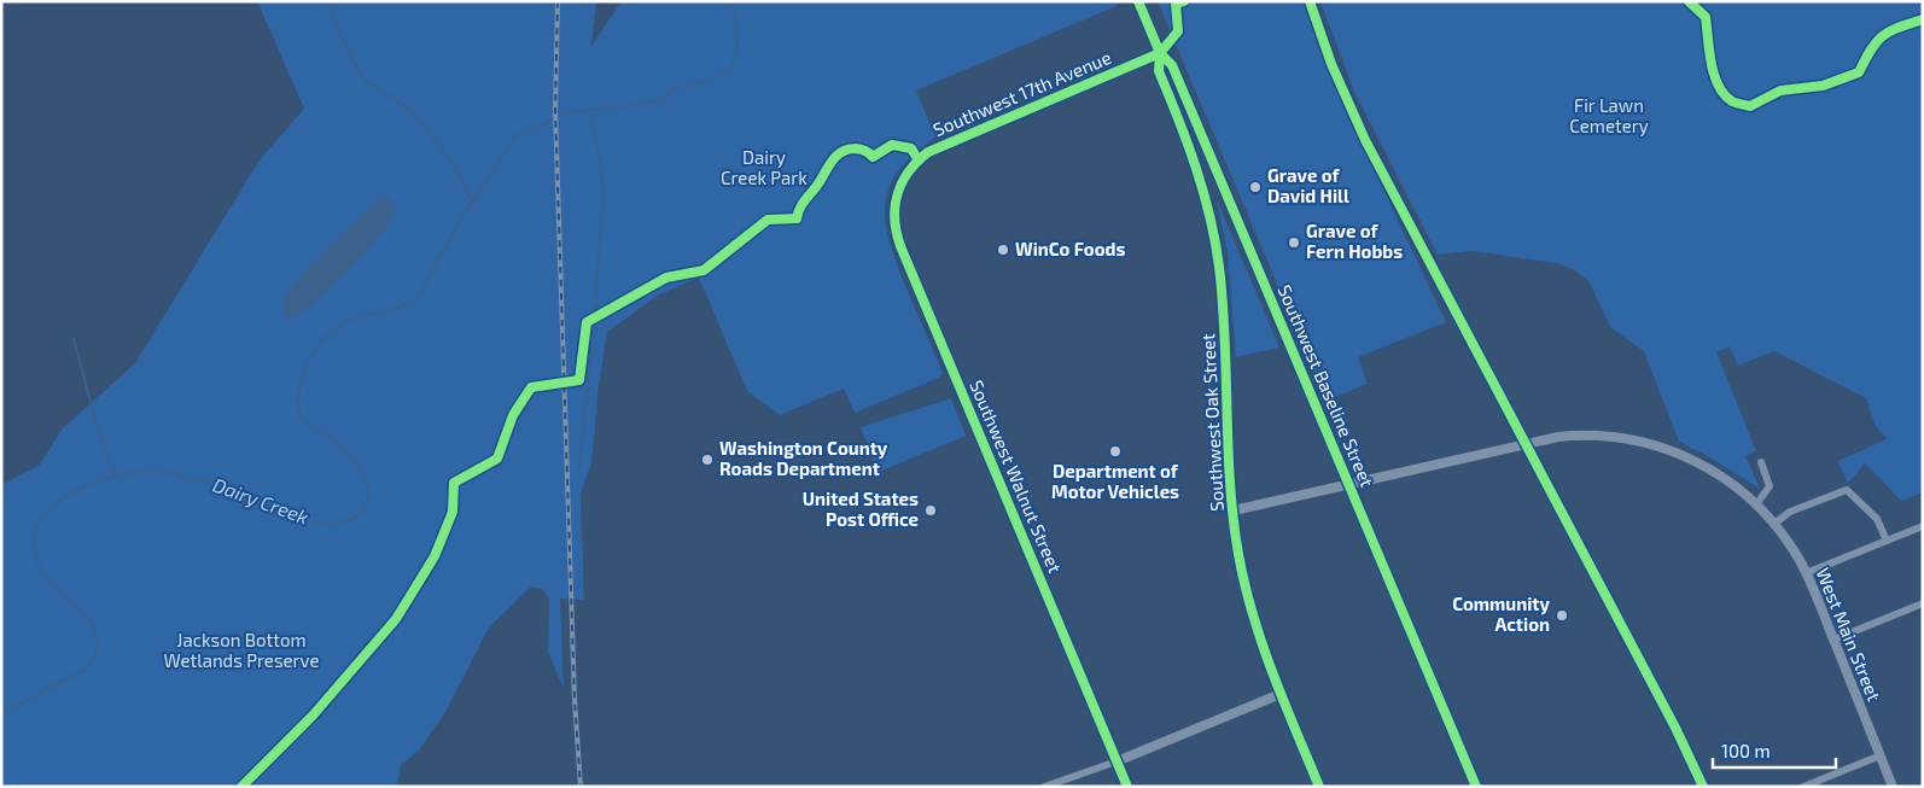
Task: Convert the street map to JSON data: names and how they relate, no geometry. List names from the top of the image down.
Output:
{
  "streets": {
    "highway": ["Southwest Baseline Street", "Southwest Oak Street"],
    "street": ["Southwest 17th Avenue", "Southwest Walnut Street", "West Main Street"]
  },
  "crossings": [
    ["Southwest 17th Avenue", "Southwest Baseline Street"],
    ["Southwest 17th Avenue", "Southwest Oak Street"],
    ["Southwest 17th Avenue", "Southwest Walnut Street"],
    ["Southwest Baseline Street", "Southwest Oak Street"],
    ["Southwest Baseline Street", "West Main Street"],
    ["Southwest Oak Street", "West Main Street"]
  ],
  "water": ["Dairy Creek"],
  "parks": ["Fir Lawn Cemetery", "Dairy Creek Park", "Jackson Bottom Wetlands Preserve"],
  "places": [
    "Grave of David Hill",
    "Grave of Fern Hobbs",
    "WinCo Foods",
    "Department of Motor Vehicles",
    "Washington County Roads Department",
    "United States Post Office",
    "Community Action"
  ],
  "scale_bar": "100 m"
}
